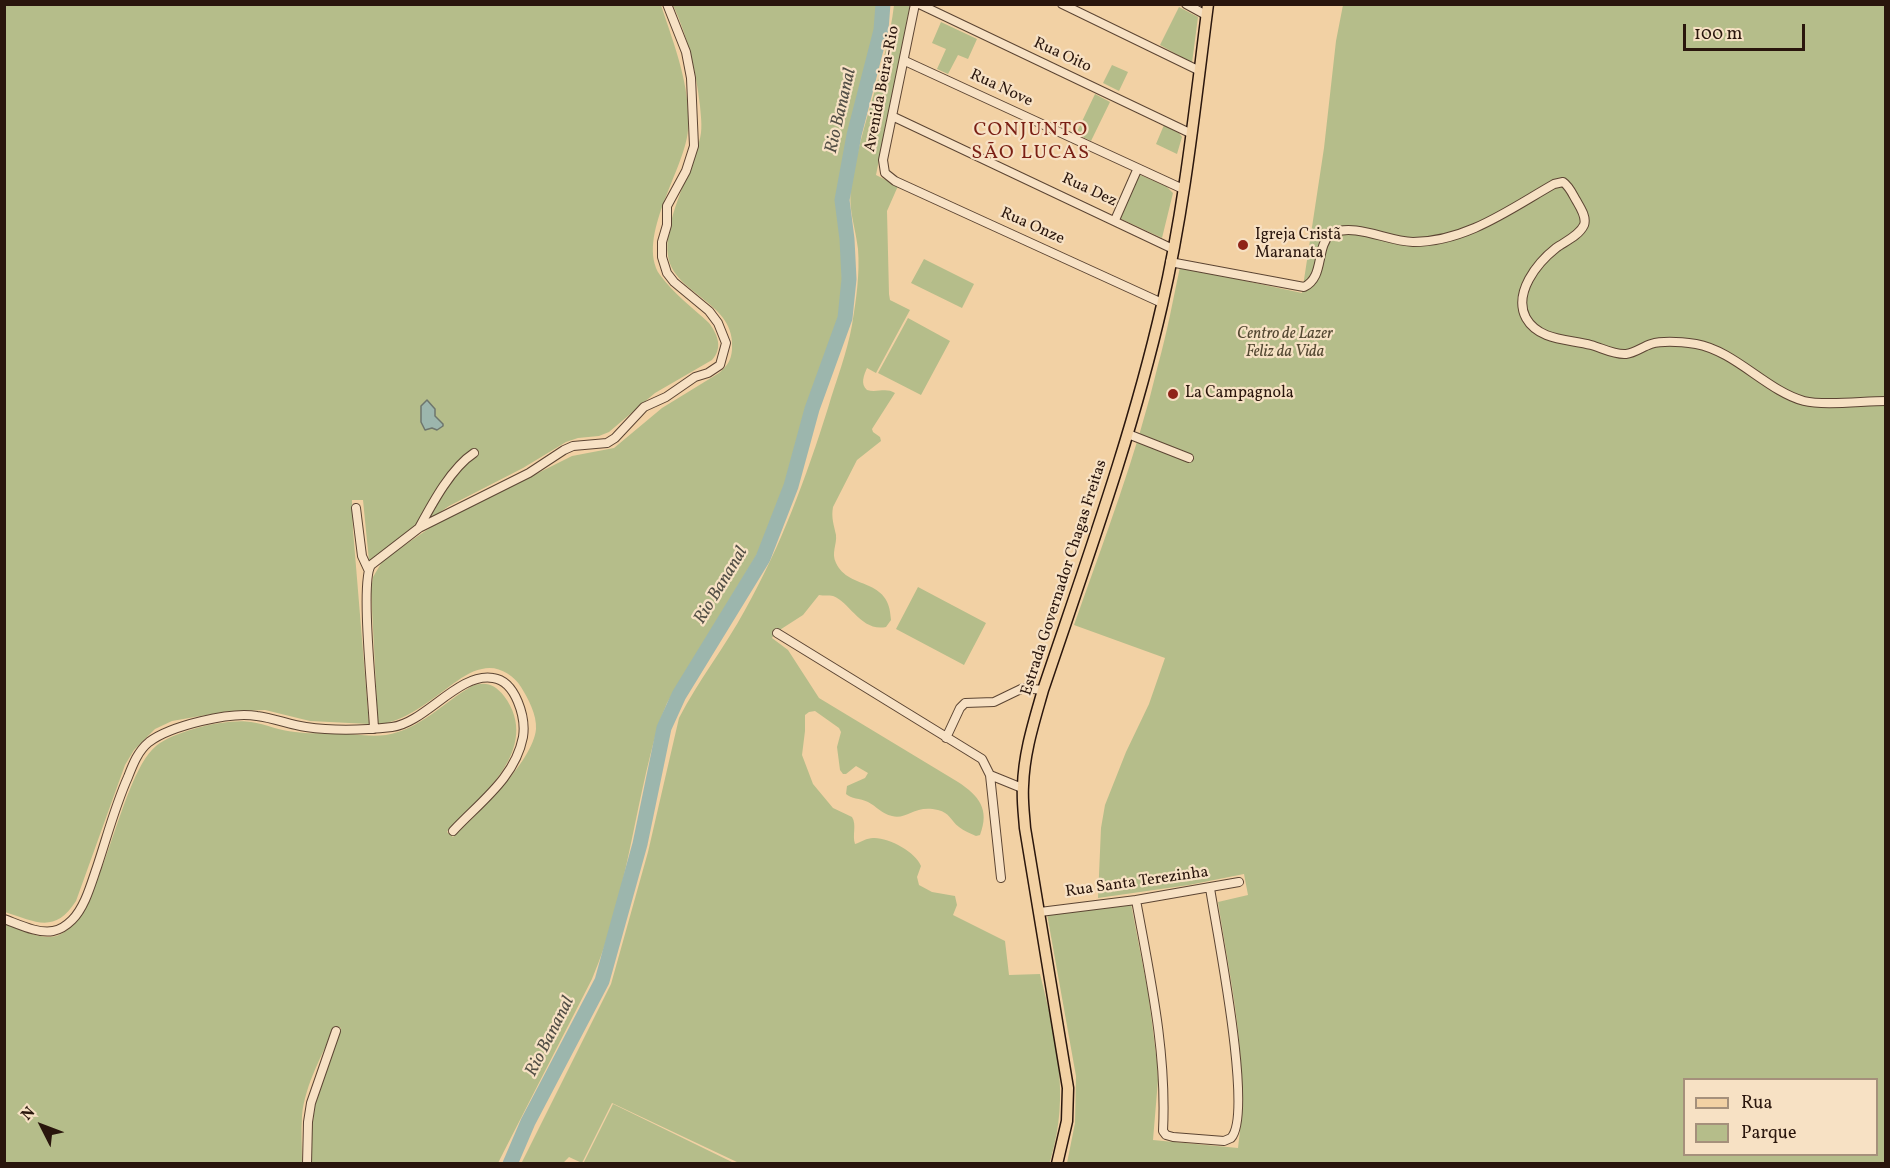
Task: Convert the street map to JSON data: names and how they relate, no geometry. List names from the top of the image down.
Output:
{
  "streets": {
    "main road": ["Estrada Governador Chagas Freitas"],
    "street": [
      "Rua Oito",
      "Avenida Beira-Rio",
      "Rua Nove",
      "Rua Dez",
      "Rua Onze",
      "Rua Santa Terezinha"
    ]
  },
  "crossings": [
    ["Rua Oito", "Avenida Beira-Rio"],
    ["Rua Oito", "Estrada Governador Chagas Freitas"],
    ["Avenida Beira-Rio", "Rua Nove"],
    ["Avenida Beira-Rio", "Rua Dez"],
    ["Avenida Beira-Rio", "Rua Onze"],
    ["Rua Nove", "Estrada Governador Chagas Freitas"],
    ["Rua Dez", "Estrada Governador Chagas Freitas"],
    ["Rua Onze", "Estrada Governador Chagas Freitas"],
    ["Estrada Governador Chagas Freitas", "Rua Santa Terezinha"]
  ],
  "districts": ["CONJUNTO SÃO LUCAS"],
  "water": ["Rio Bananal"],
  "parks": ["Centro de Lazer Feliz da Vida"],
  "places": ["Igreja Cristã Maranata", "La Campagnola"],
  "legend": ["Rua", "Parque"],
  "scale_bar": "100 m",
  "north": "top left"
}
